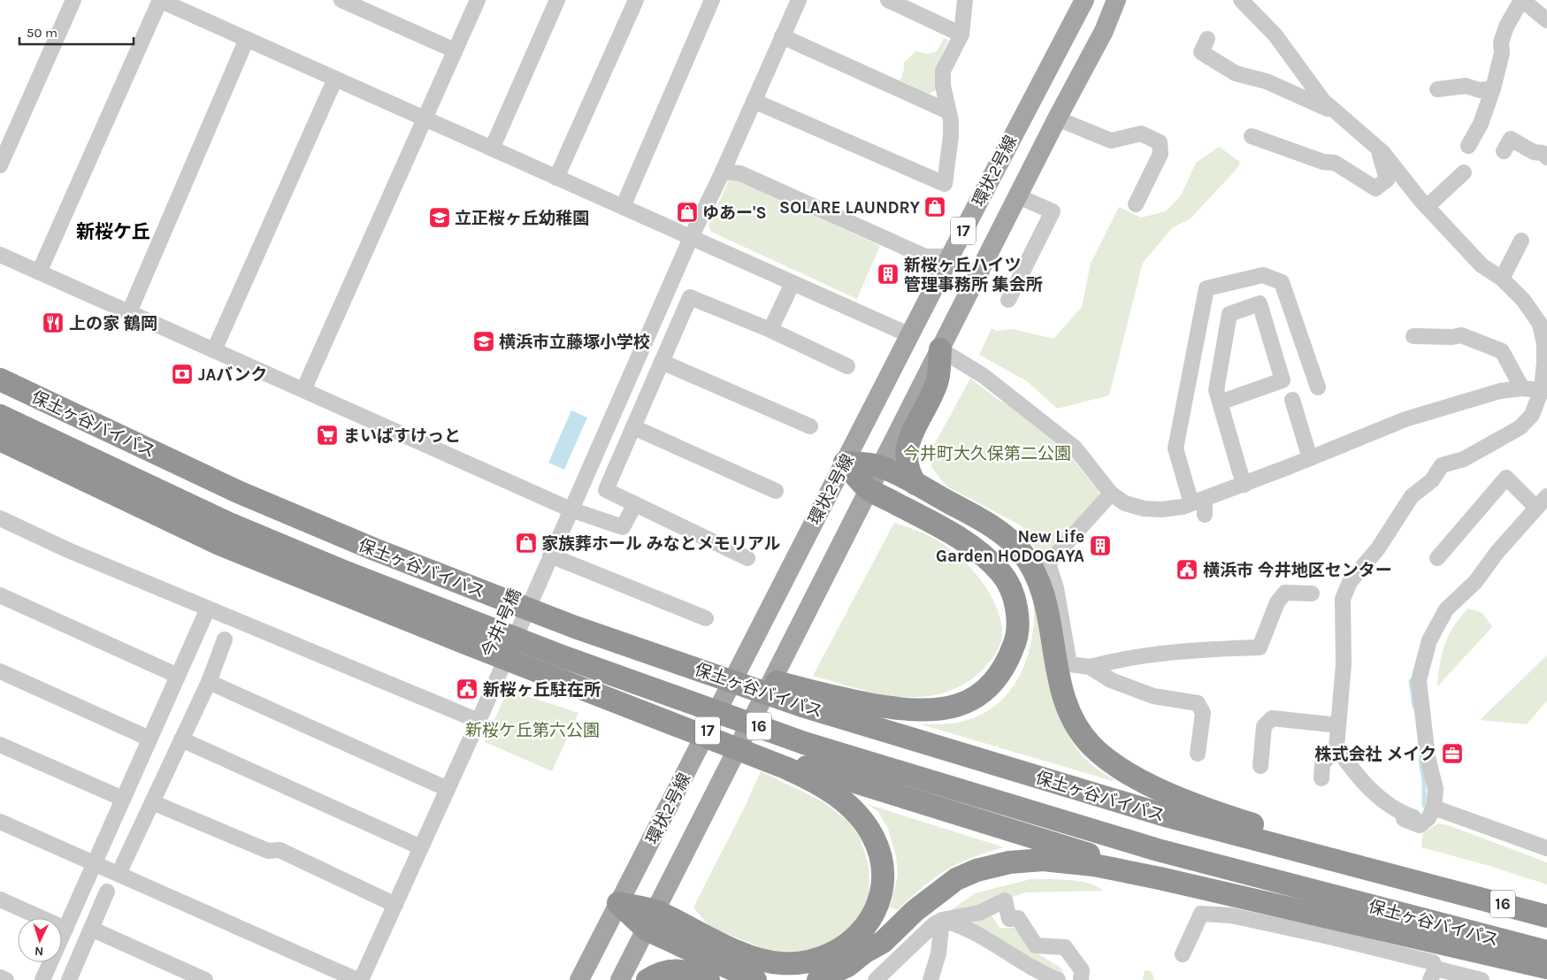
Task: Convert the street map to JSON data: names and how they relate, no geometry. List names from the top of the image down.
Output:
{
  "streets": {
    "highway": ["保土ヶ谷バイパス", "16"],
    "main road": ["環状2号線", "17"],
    "street": ["今井1号橋"]
  },
  "districts": ["新桜ケ丘"],
  "parks": ["今井町大久保第二公園", "新桜ケ丘第六公園"],
  "places": {
    "shop": ["SOLARE LAUNDRY", "ゆあー'S", "家族葬ホール みなとメモリアル"],
    "school or university": ["立正桜ヶ丘幼稚園", "横浜市立藤塚小学校"],
    "building": ["新桜ヶ丘ハイツ 管理事務所 集会所", "New Life Garden HODOGAYA"],
    "restaurant": ["上の家 鶴岡"],
    "bank": ["JAバンク"],
    "supermarket": ["まいばすけっと"],
    "public building": ["横浜市 今井地区センター", "新桜ヶ丘駐在所"],
    "office": ["株式会社 メイク"]
  },
  "scale_bar": "50 m",
  "north": "bottom"
}
